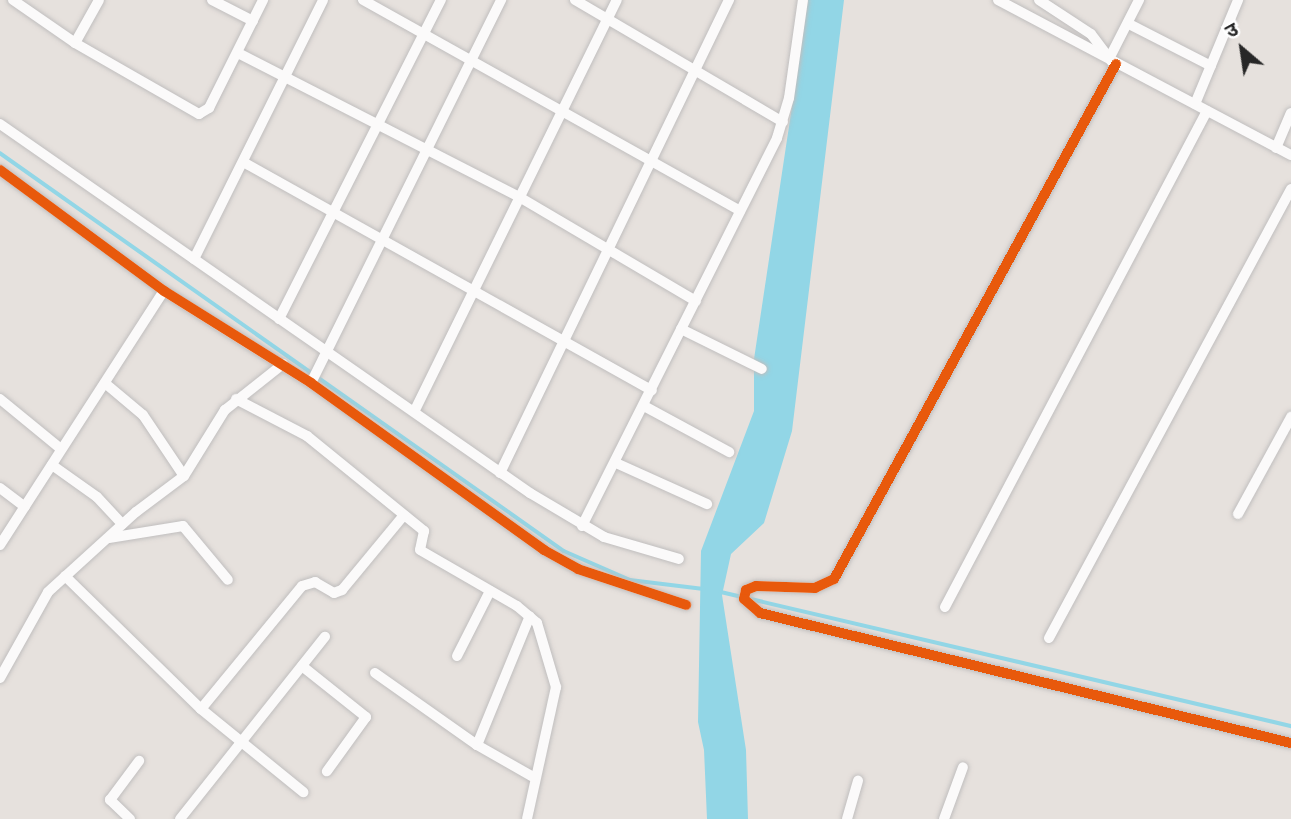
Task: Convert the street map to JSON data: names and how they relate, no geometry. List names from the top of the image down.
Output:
{
  "north": "top left"
}
